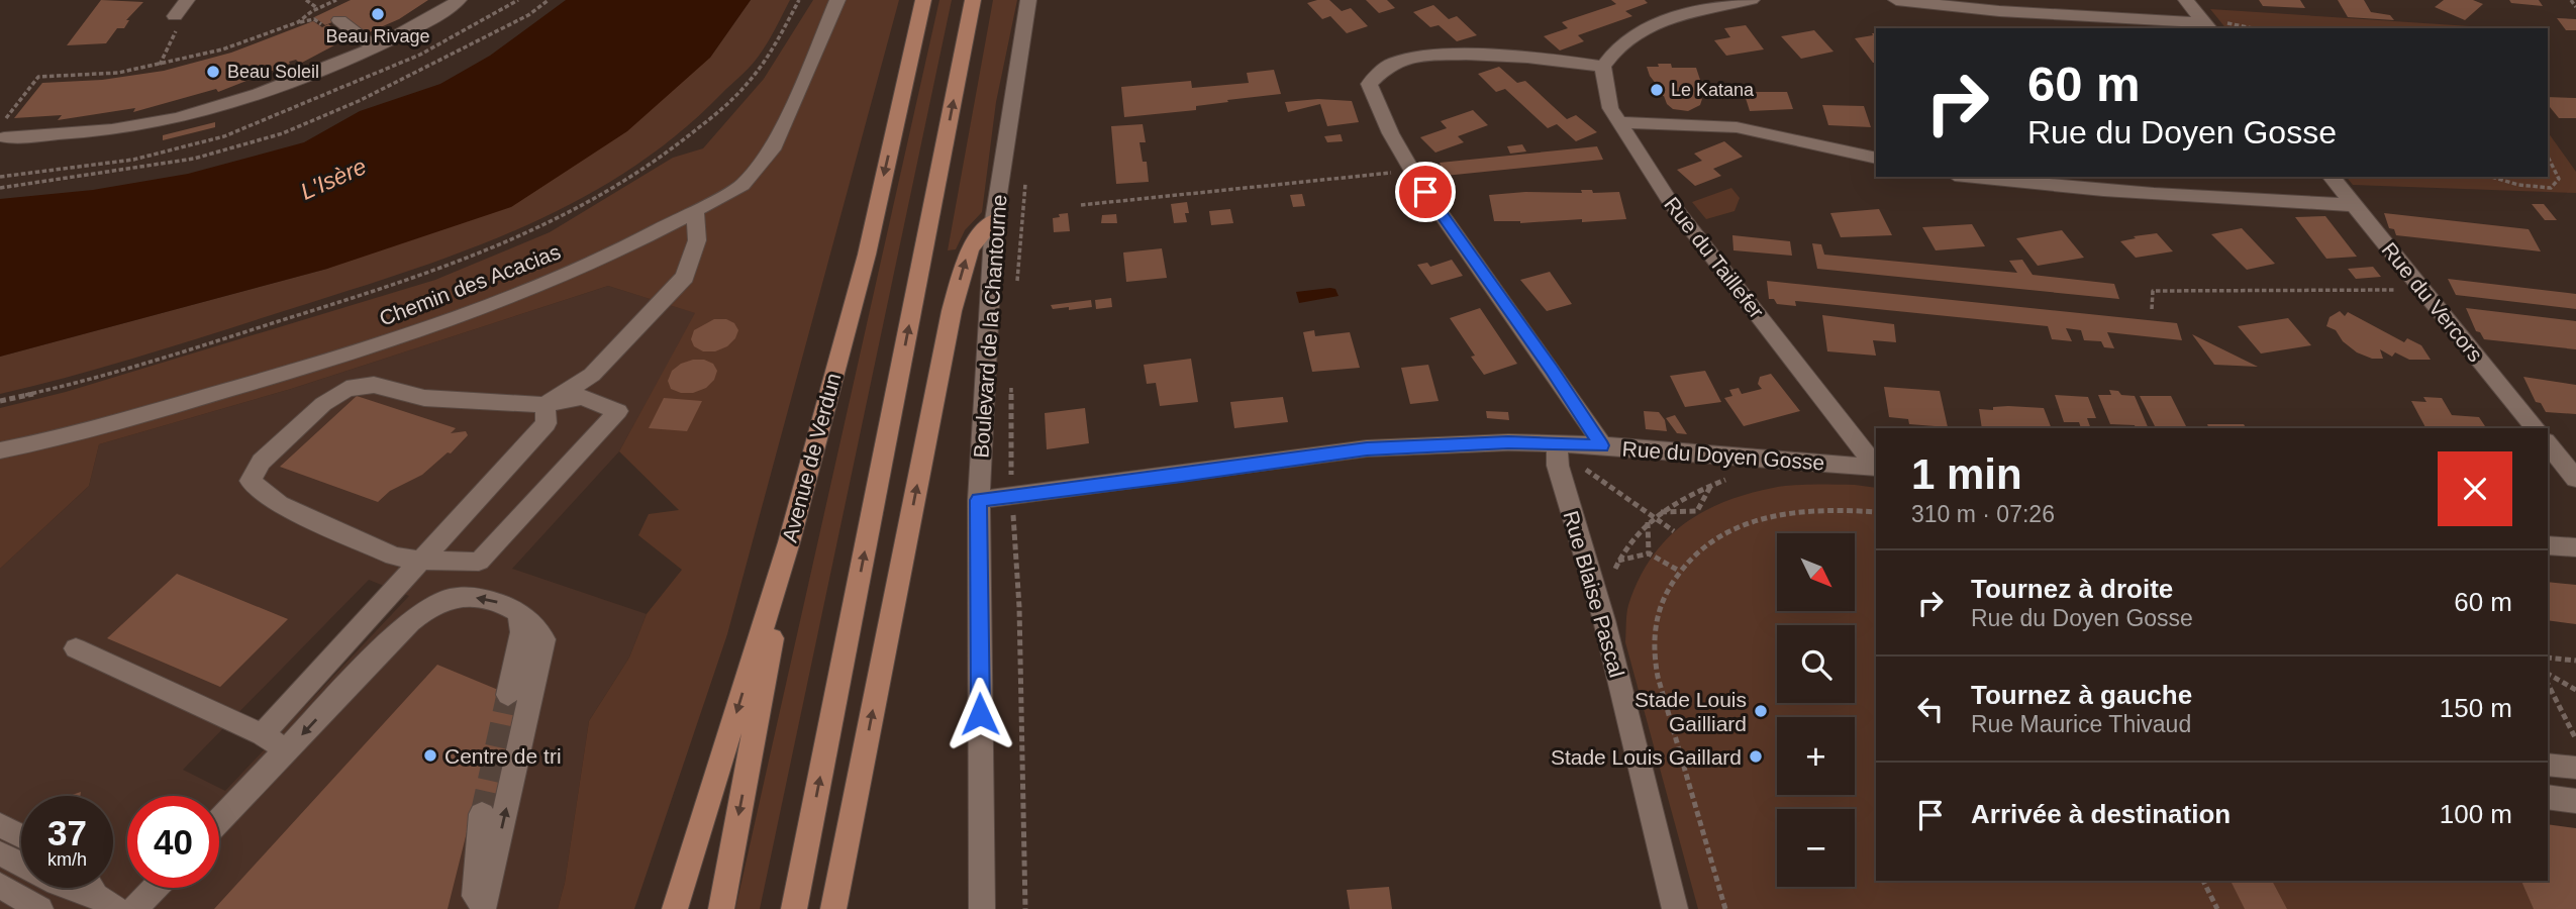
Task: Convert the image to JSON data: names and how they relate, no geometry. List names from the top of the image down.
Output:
{
  "streets": {
    "main road": ["Avenue de Verdun"],
    "street": [
      "Rue du Taillefer",
      "Chemin des Acacias",
      "Rue du Vercors",
      "Boulevard de la Chantourne",
      "Rue du Doyen Gosse",
      "Rue Blaise Pascal"
    ]
  },
  "crossings": [
    ["Boulevard de la Chantourne", "Rue du Doyen Gosse"],
    ["Rue du Doyen Gosse", "Rue Blaise Pascal"]
  ],
  "water": ["L'Isère"],
  "places": [
    "Beau Rivage",
    "Beau Soleil",
    "Le Katana",
    "Stade Louis Gailliard",
    "Centre de tri",
    "Stade Louis Gaillard"
  ],
  "north": "bottom right",
  "page": {
    "turn": ["60 m", "Rue du Doyen Gosse"],
    "heading": ["1 min", "310 m · 07:26"],
    "map_buttons": ["+", "−"],
    "list": [
      {
        "name": "Tournez à droite",
        "note": "Rue du Doyen Gosse",
        "value": "60 m"
      },
      {
        "name": "Tournez à gauche",
        "note": "Rue Maurice Thivaud",
        "value": "150 m"
      },
      {
        "name": "Arrivée à destination",
        "value": "100 m"
      }
    ],
    "speed": "37 km/h",
    "limit": "40"
  }
}
